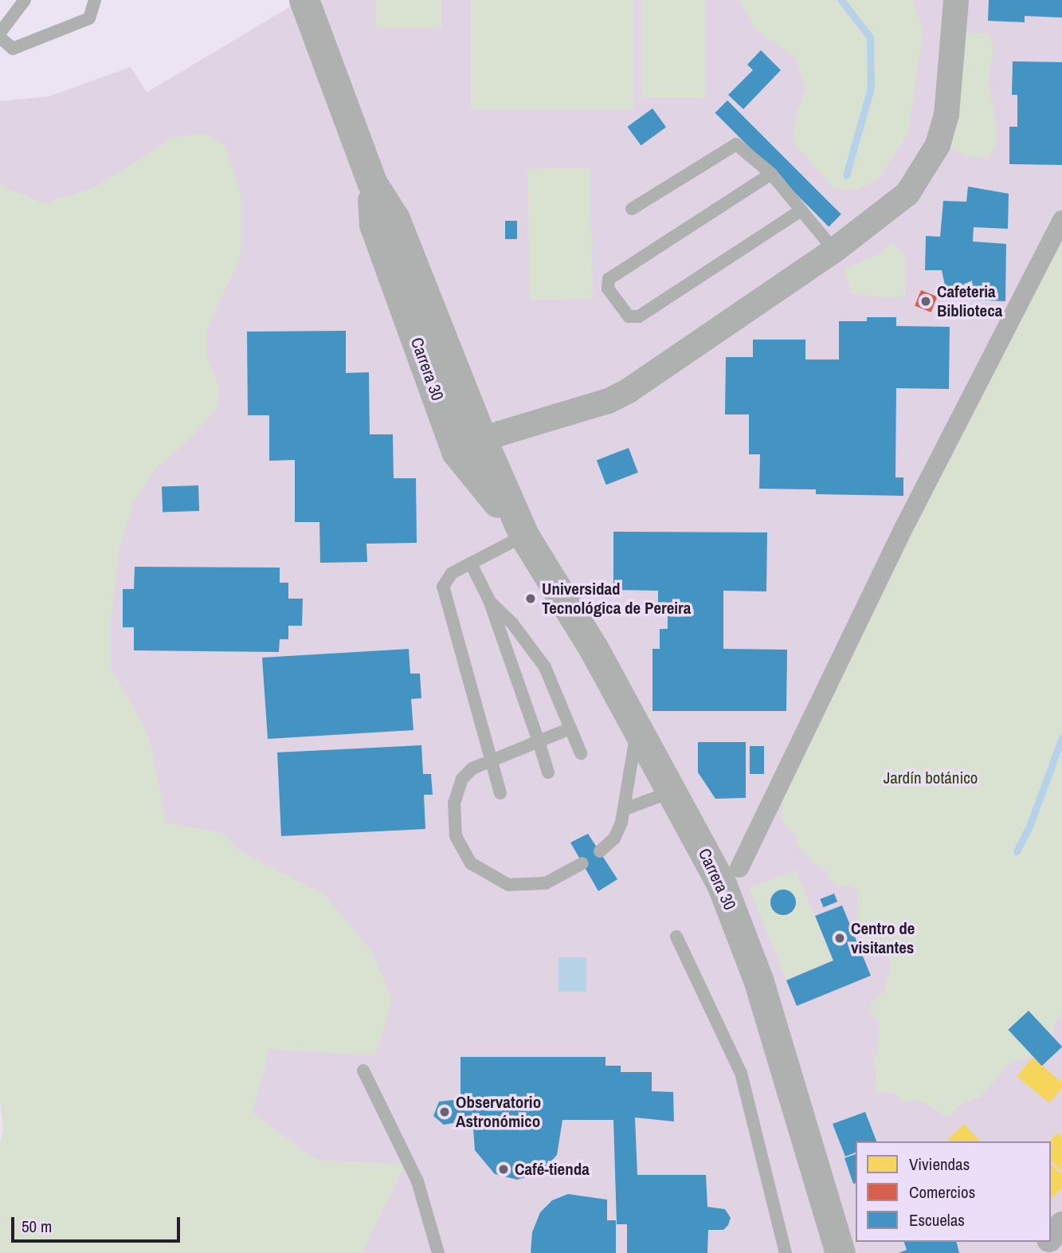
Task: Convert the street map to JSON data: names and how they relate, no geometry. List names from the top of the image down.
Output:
{
  "streets": {
    "street": ["Carrera 30"]
  },
  "parks": ["Jardín botánico"],
  "places": [
    "Cafeteria Biblioteca",
    "Universidad Tecnológica de Pereira",
    "Centro de visitantes",
    "Observatorio Astronómico",
    "Café-tienda"
  ],
  "legend": ["Viviendas", "Comercios", "Escuelas"],
  "scale_bar": "50 m"
}
